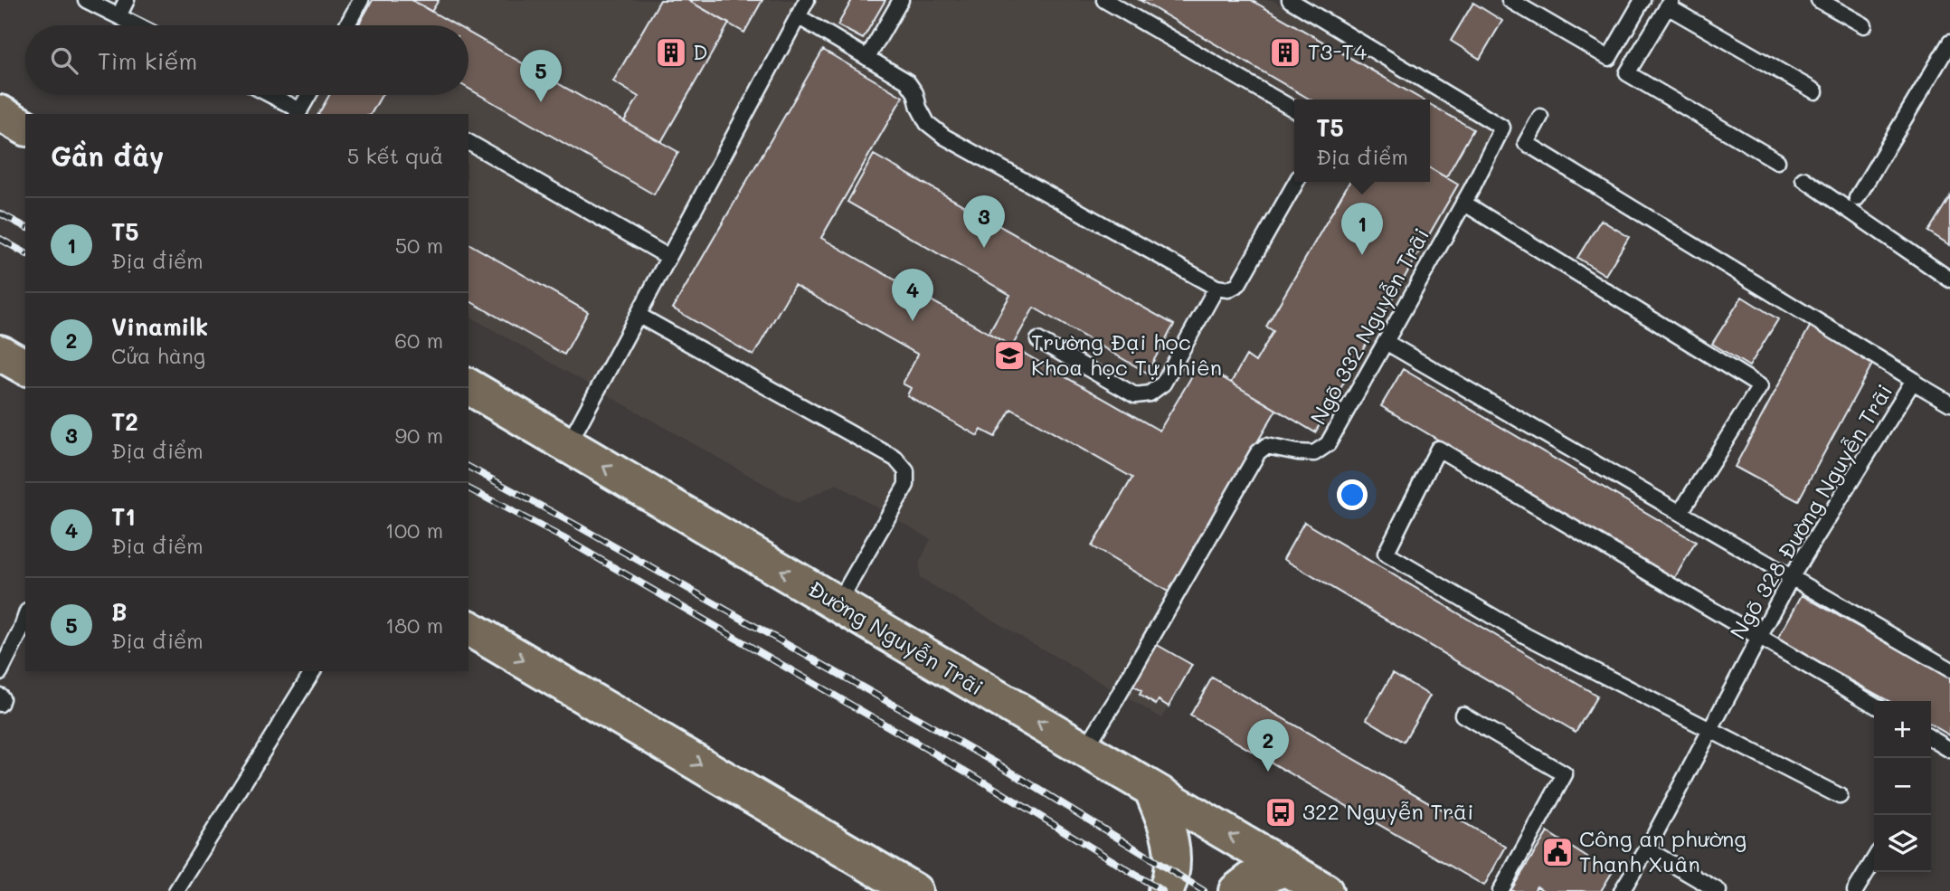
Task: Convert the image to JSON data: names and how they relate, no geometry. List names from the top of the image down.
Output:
{
  "streets": {
    "main road": ["Đường Nguyễn Trãi"],
    "lane": ["Ngõ 332 Nguyễn Trãi", "Ngõ 328 Đường Nguyễn Trãi"]
  },
  "crossings": [
    ["Ngõ 332 Nguyễn Trãi", "Đường Nguyễn Trãi"]
  ],
  "places": {
    "building": ["D", "T3-T4"],
    "school or university": ["Trường Đại học Khoa học Tự nhiên"],
    "bus stop": ["322 Nguyễn Trãi"],
    "public building": ["Công an phường Thanh Xuân"]
  },
  "page": {
    "search": "Tìm kiếm",
    "pins": [
      "5",
      "3",
      "1",
      "4",
      "2"
    ],
    "popup": ["T5", "Địa điểm"],
    "heading": ["Gần đây", "5 kết quả"],
    "list": [
      {
        "mark": "1",
        "name": "T5",
        "note": "Địa điểm",
        "value": "50 m"
      },
      {
        "mark": "2",
        "name": "Vinamilk",
        "note": "Cửa hàng",
        "value": "60 m"
      },
      {
        "mark": "3",
        "name": "T2",
        "note": "Địa điểm",
        "value": "90 m"
      },
      {
        "mark": "4",
        "name": "T1",
        "note": "Địa điểm",
        "value": "100 m"
      },
      {
        "mark": "5",
        "name": "B",
        "note": "Địa điểm",
        "value": "180 m"
      }
    ],
    "map_buttons": ["+", "−"]
  }
}
